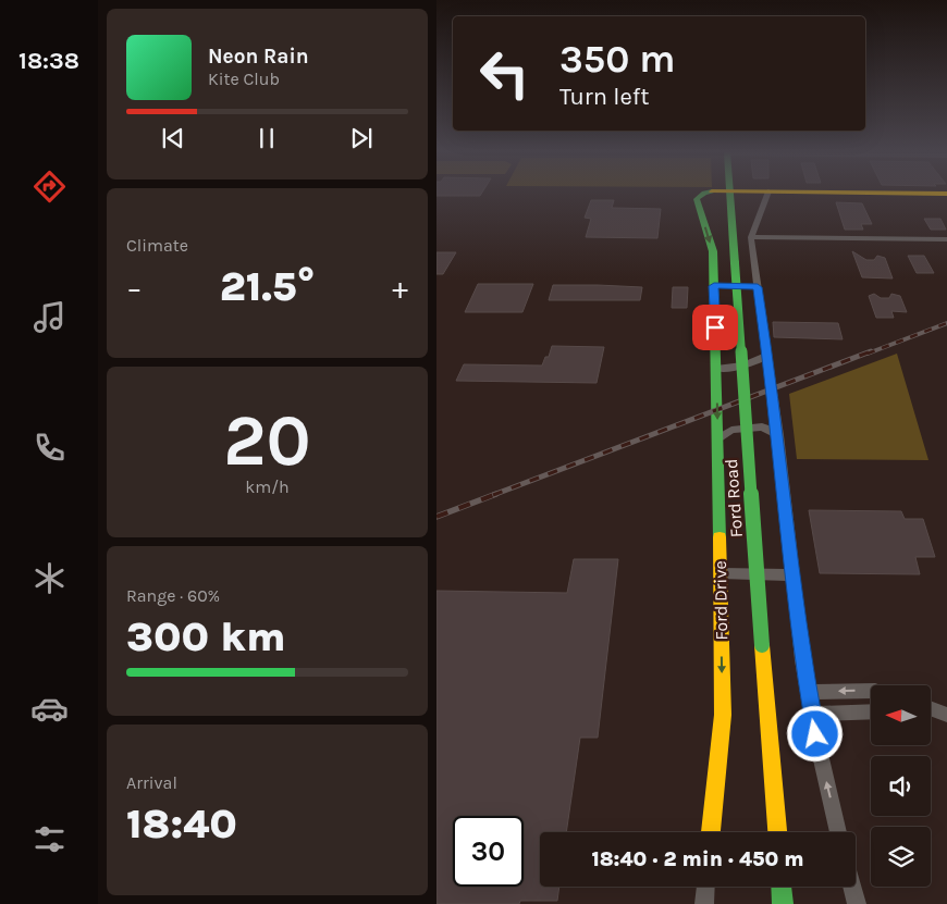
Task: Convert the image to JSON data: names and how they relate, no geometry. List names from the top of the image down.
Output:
{
  "streets": {
    "street": ["Ford Road", "Ford Drive"]
  },
  "north": "left",
  "page": {
    "tabs": "18:38",
    "turn": ["350 m", "Turn left"],
    "song": ["Neon Rain", "Kite Club"],
    "tile": [
      "Climate",
      ["20", "km/h"],
      ["Range · 60%", "300 km"],
      ["Arrival", "18:40"]
    ],
    "heat": ["−", "21.5°", "+"],
    "limit": "30",
    "trip": "18:40 · 2 min · 450 m"
  }
}
